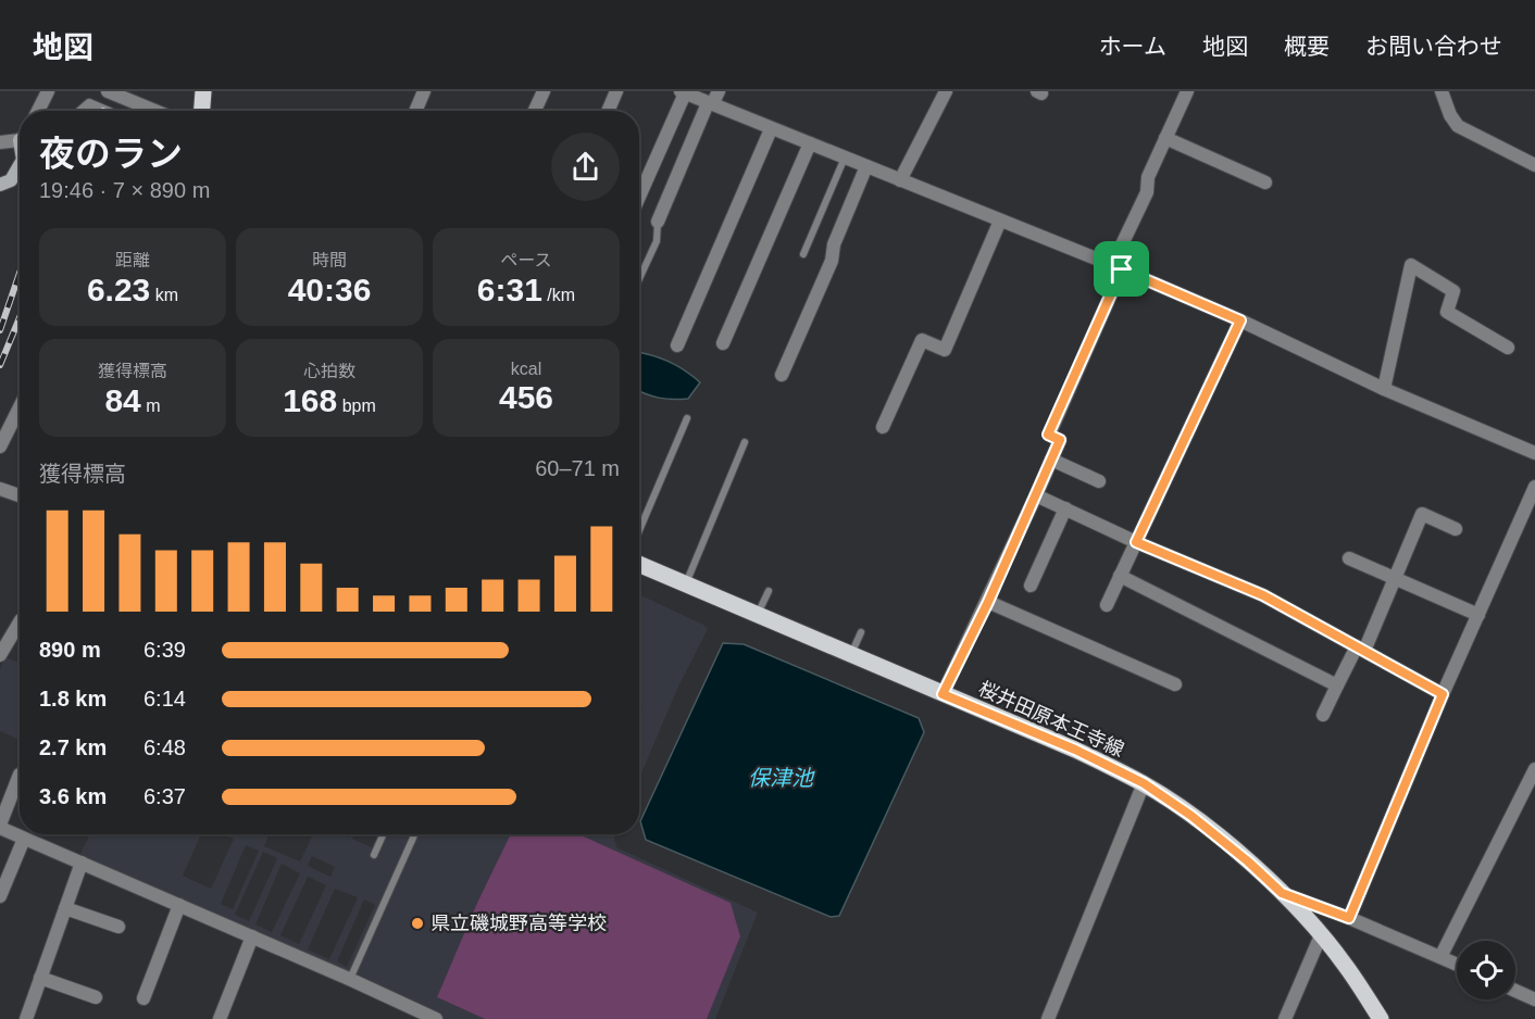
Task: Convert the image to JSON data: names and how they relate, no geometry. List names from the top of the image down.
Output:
{
  "streets": {
    "main road": ["桜井田原本王寺線"]
  },
  "water": ["保津池"],
  "places": ["県立磯城野高等学校"],
  "page": {
    "header": "地図",
    "nav": [
      "ホーム",
      "地図",
      "概要",
      "お問い合わせ"
    ],
    "heading": ["夜のラン", "19:46 · 7 × 890 m"],
    "stats": [
      ["距離", "6.23 km"],
      ["時間", "40:36"],
      ["ペース", "6:31 /km"],
      ["獲得標高", "84 m"],
      ["心拍数", "168 bpm"],
      ["kcal", "456"]
    ],
    "chart": ["獲得標高", "60–71 m"],
    "list": [
      {
        "name": "890 m",
        "note": "6:39"
      },
      {
        "name": "1.8 km",
        "note": "6:14"
      },
      {
        "name": "2.7 km",
        "note": "6:48"
      },
      {
        "name": "3.6 km",
        "note": "6:37"
      }
    ]
  }
}
